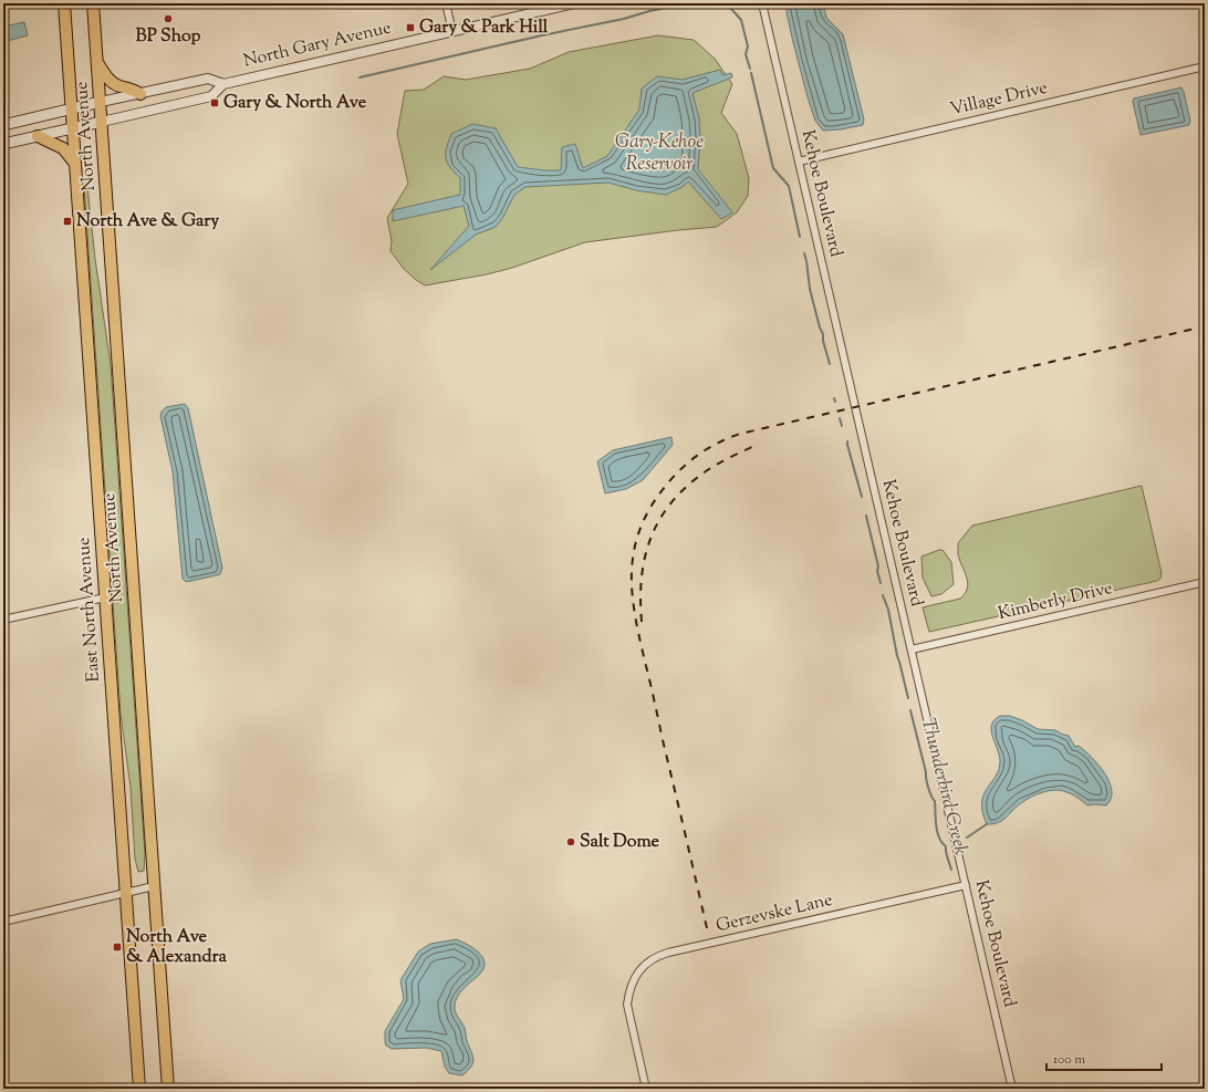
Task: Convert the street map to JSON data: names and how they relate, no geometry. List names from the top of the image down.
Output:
{
  "streets": {
    "main road": ["North Gary Avenue", "North Avenue", "East North Avenue"],
    "street": [
      "Village Drive",
      "Kehoe Boulevard",
      "Kimberly Drive",
      "Gerzevske Lane"
    ]
  },
  "crossings": [
    ["North Gary Avenue", "North Avenue"],
    ["North Gary Avenue", "East North Avenue"],
    ["Village Drive", "Kehoe Boulevard"],
    ["North Avenue", "East North Avenue"],
    ["Kehoe Boulevard", "Kimberly Drive"],
    ["Kehoe Boulevard", "Gerzevske Lane"]
  ],
  "water": ["Gary-Kehoe Reservoir", "Thunderbird Creek"],
  "places": {
    "other": ["BP Shop", "Salt Dome"],
    "transit": [
      "Gary & Park Hill",
      "Gary & North Ave",
      "North Ave & Gary",
      "North Ave & Alexandra"
    ]
  },
  "scale_bar": "100 m"
}
